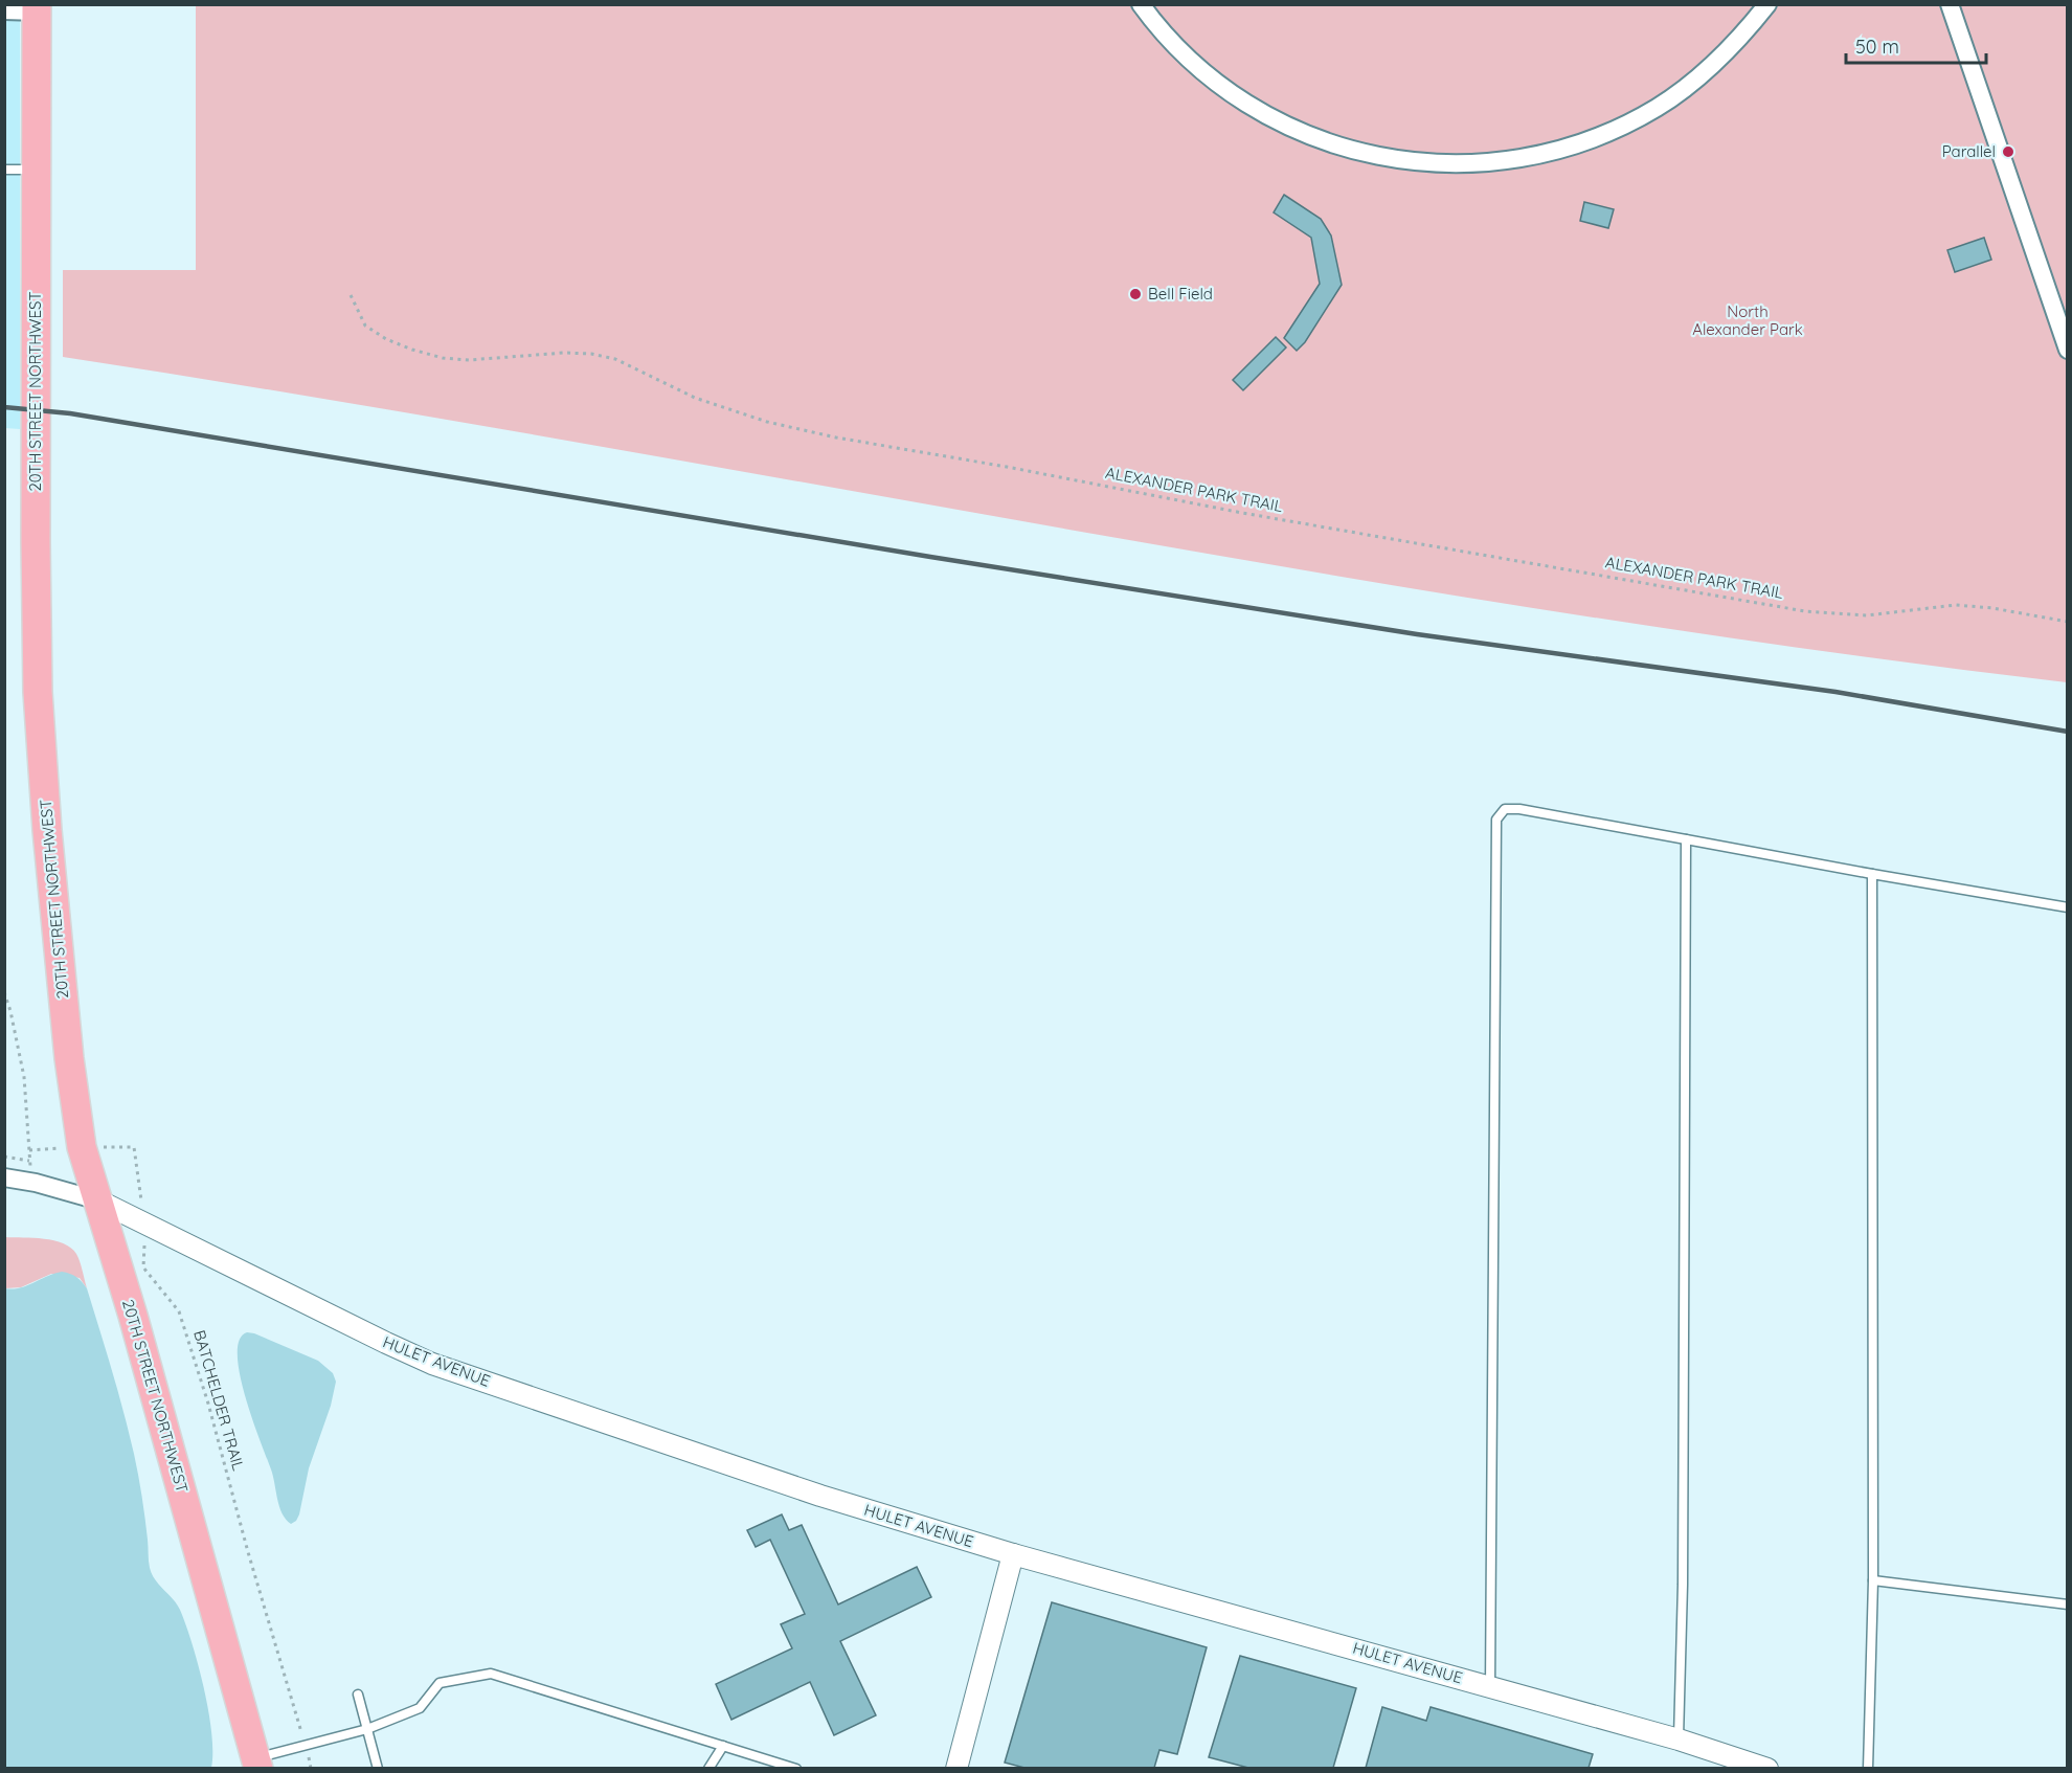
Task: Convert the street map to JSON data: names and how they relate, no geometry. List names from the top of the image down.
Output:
{
  "streets": {
    "highway": ["20TH STREET NORTHWEST"],
    "street": ["HULET AVENUE"],
    "path": ["ALEXANDER PARK TRAIL", "BATCHELDER TRAIL"]
  },
  "crossings": [
    ["20TH STREET NORTHWEST", "HULET AVENUE"],
    ["20TH STREET NORTHWEST", "BATCHELDER TRAIL"],
    ["HULET AVENUE", "BATCHELDER TRAIL"]
  ],
  "parks": ["North Alexander Park"],
  "places": ["Parallel", "Bell Field"],
  "scale_bar": "50 m"
}
